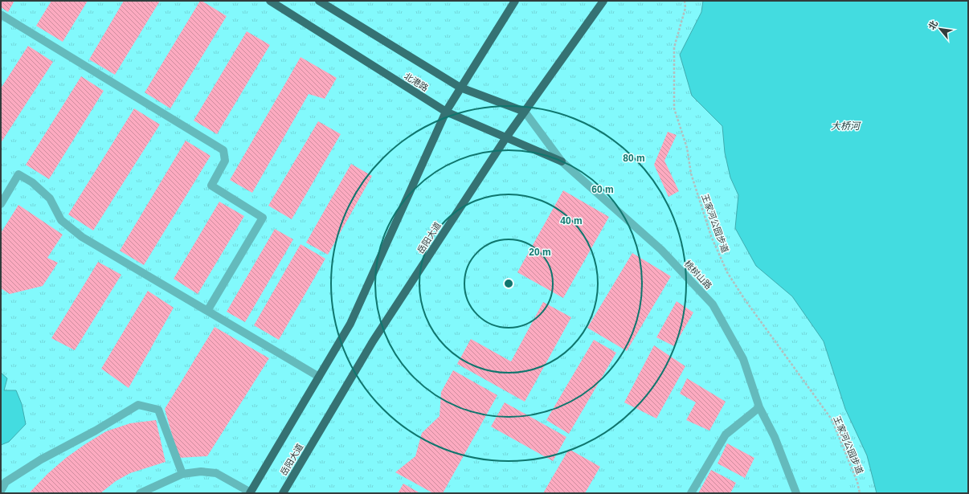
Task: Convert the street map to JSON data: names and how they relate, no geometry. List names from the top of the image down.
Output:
{
  "streets": {
    "main road": ["北港路", "岳阳大道"],
    "street": ["桃树山路"],
    "path": ["王家河公园步道"]
  },
  "crossings": [
    ["北港路", "岳阳大道"],
    ["北港路", "桃树山路"],
    ["岳阳大道", "桃树山路"]
  ],
  "water": ["大桥河"],
  "north": "top left",
  "rings": [
    "80 m",
    "60 m",
    "40 m",
    "20 m"
  ]
}
